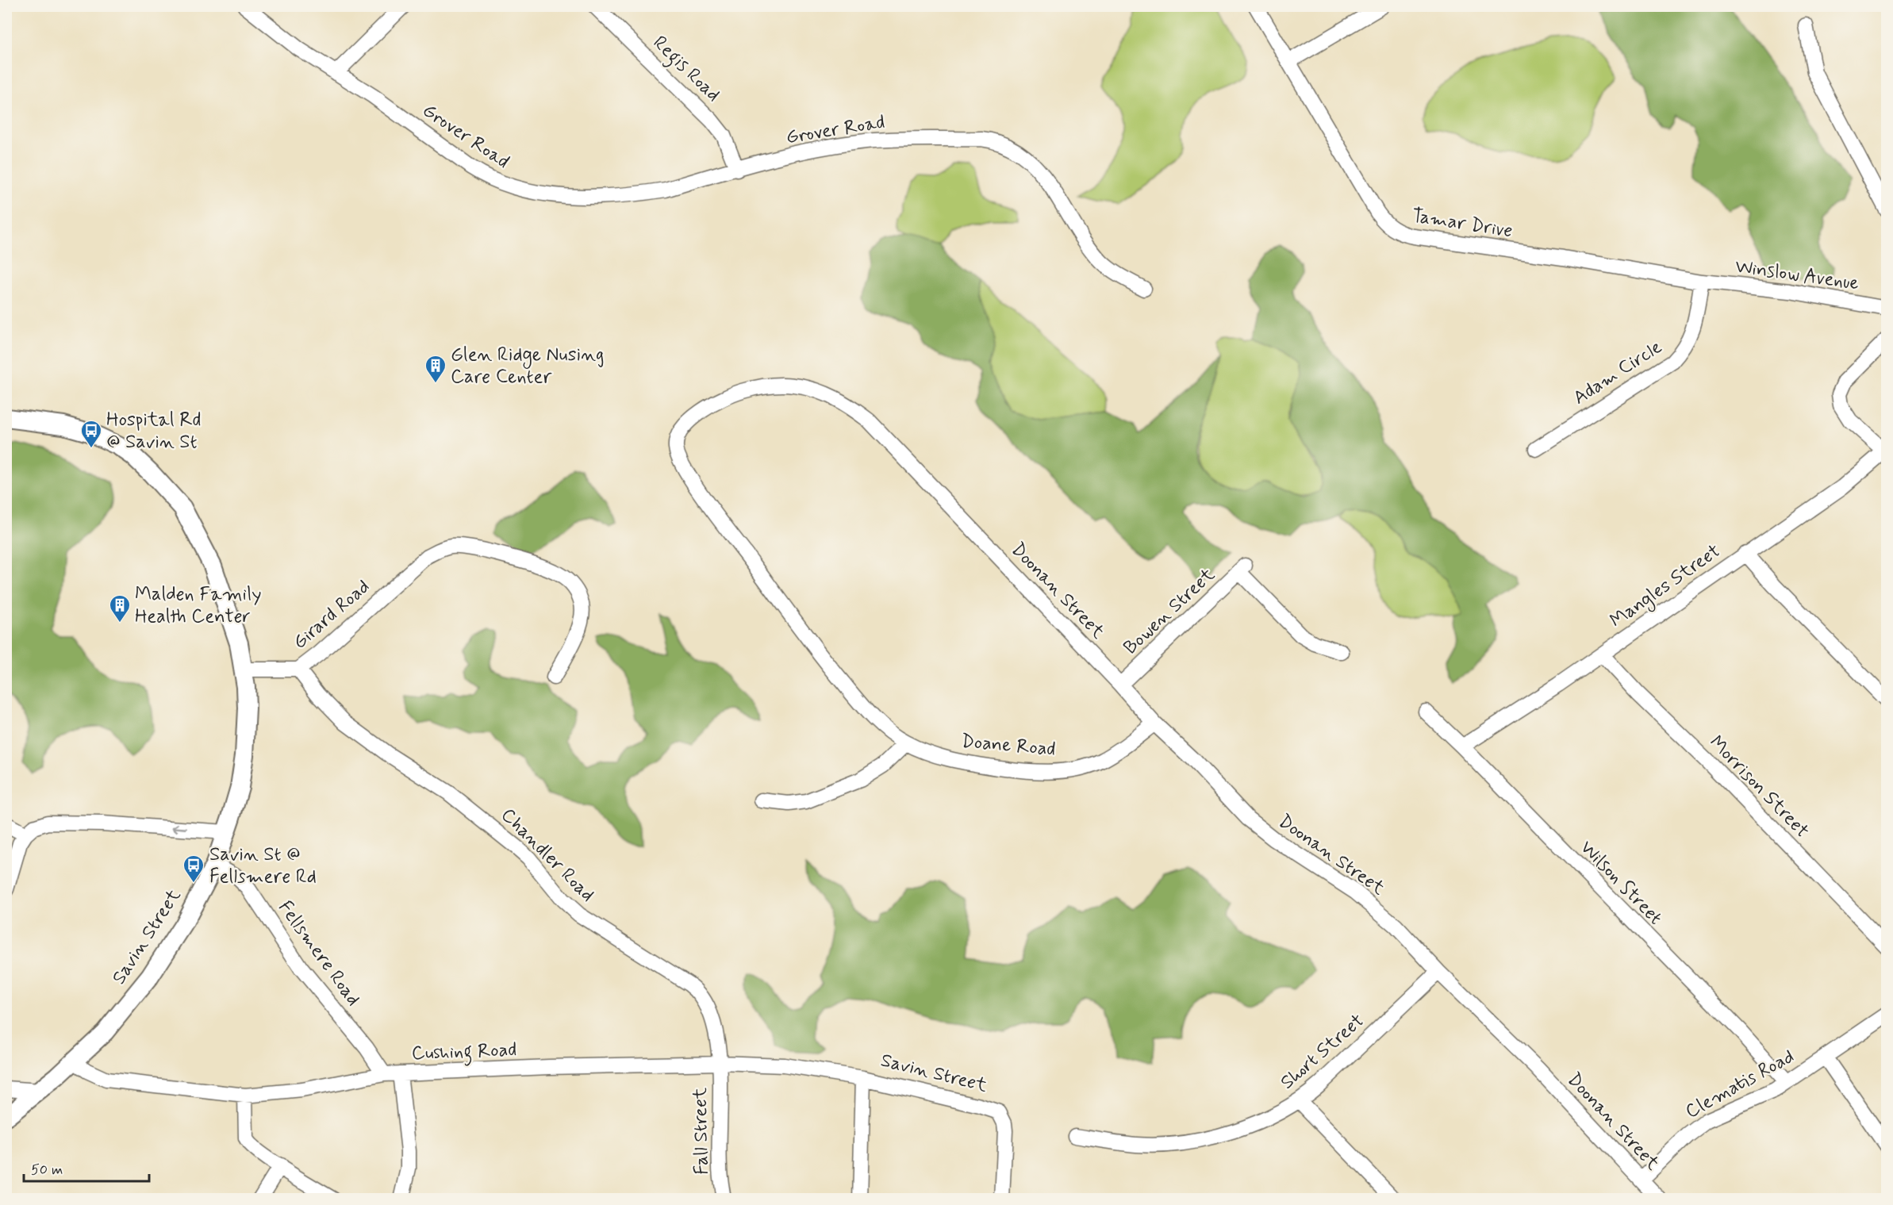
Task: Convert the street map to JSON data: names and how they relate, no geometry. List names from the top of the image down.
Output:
{
  "streets": {
    "street": [
      "Regis Road",
      "Grover Road",
      "Tamar Drive",
      "Winslow Avenue",
      "Adam Circle",
      "Mangles Street",
      "Doonan Street",
      "Bowen Street",
      "Girard Road",
      "Doane Road",
      "Morrison Street",
      "Chandler Road",
      "Wilson Street",
      "Savin Street",
      "Fellsmere Road",
      "Cushing Road",
      "Short Street",
      "Clematis Road",
      "Fall Street"
    ]
  },
  "crossings": [
    ["Regis Road", "Grover Road"],
    ["Tamar Drive", "Winslow Avenue"],
    ["Tamar Drive", "Adam Circle"],
    ["Winslow Avenue", "Adam Circle"],
    ["Mangles Street", "Morrison Street"],
    ["Mangles Street", "Wilson Street"],
    ["Doonan Street", "Bowen Street"],
    ["Doonan Street", "Doane Road"],
    ["Doonan Street", "Short Street"],
    ["Doonan Street", "Clematis Road"],
    ["Girard Road", "Chandler Road"],
    ["Girard Road", "Savin Street"],
    ["Chandler Road", "Cushing Road"],
    ["Chandler Road", "Fall Street"],
    ["Wilson Street", "Clematis Road"],
    ["Savin Street", "Fellsmere Road"],
    ["Savin Street", "Cushing Road"],
    ["Fellsmere Road", "Cushing Road"],
    ["Cushing Road", "Fall Street"]
  ],
  "places": {
    "building": ["Glen Ridge Nusing Care Center", "Malden Family Health Center"],
    "bus stop": ["Hospital Rd @ Savin St", "Savin St @ Fellsmere Rd"]
  },
  "scale_bar": "50 m"
}
